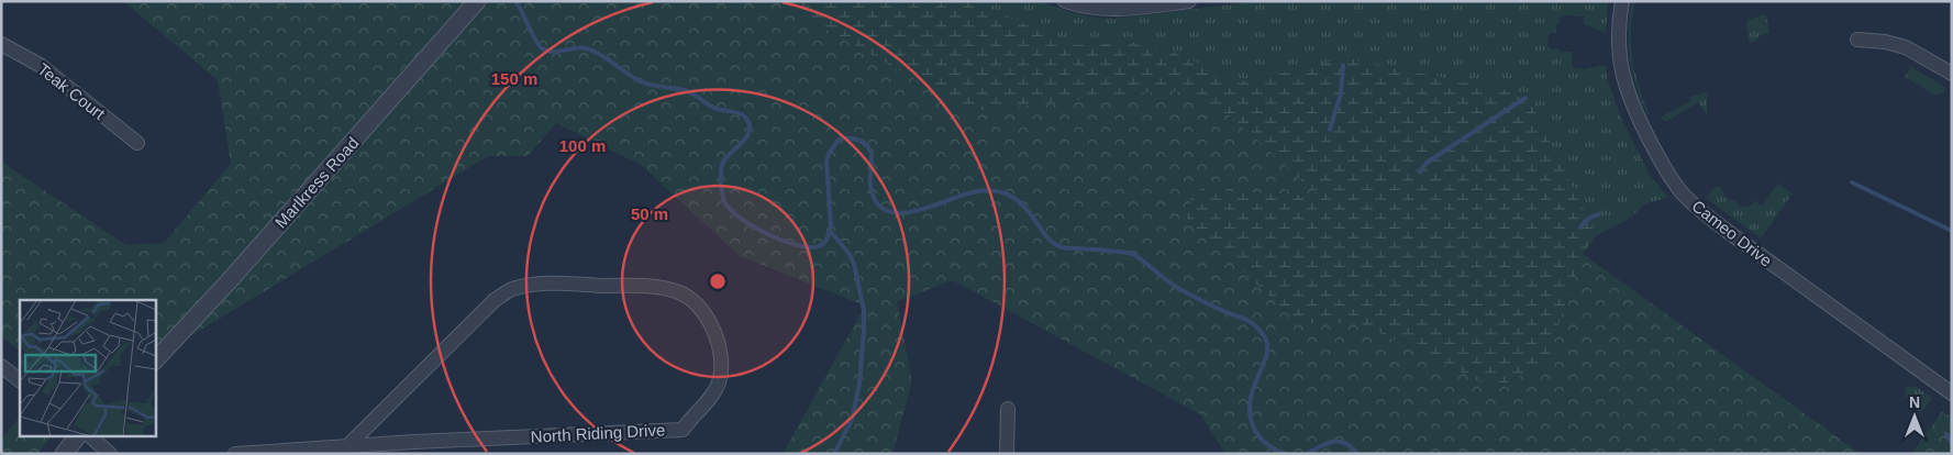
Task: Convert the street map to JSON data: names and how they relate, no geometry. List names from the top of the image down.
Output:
{
  "streets": {
    "street": [
      "Teak Court",
      "Marlkress Road",
      "Cameo Drive",
      "North Riding Drive"
    ]
  },
  "north": "top",
  "rings": ["150 m", "100 m", "50 m"]
}
